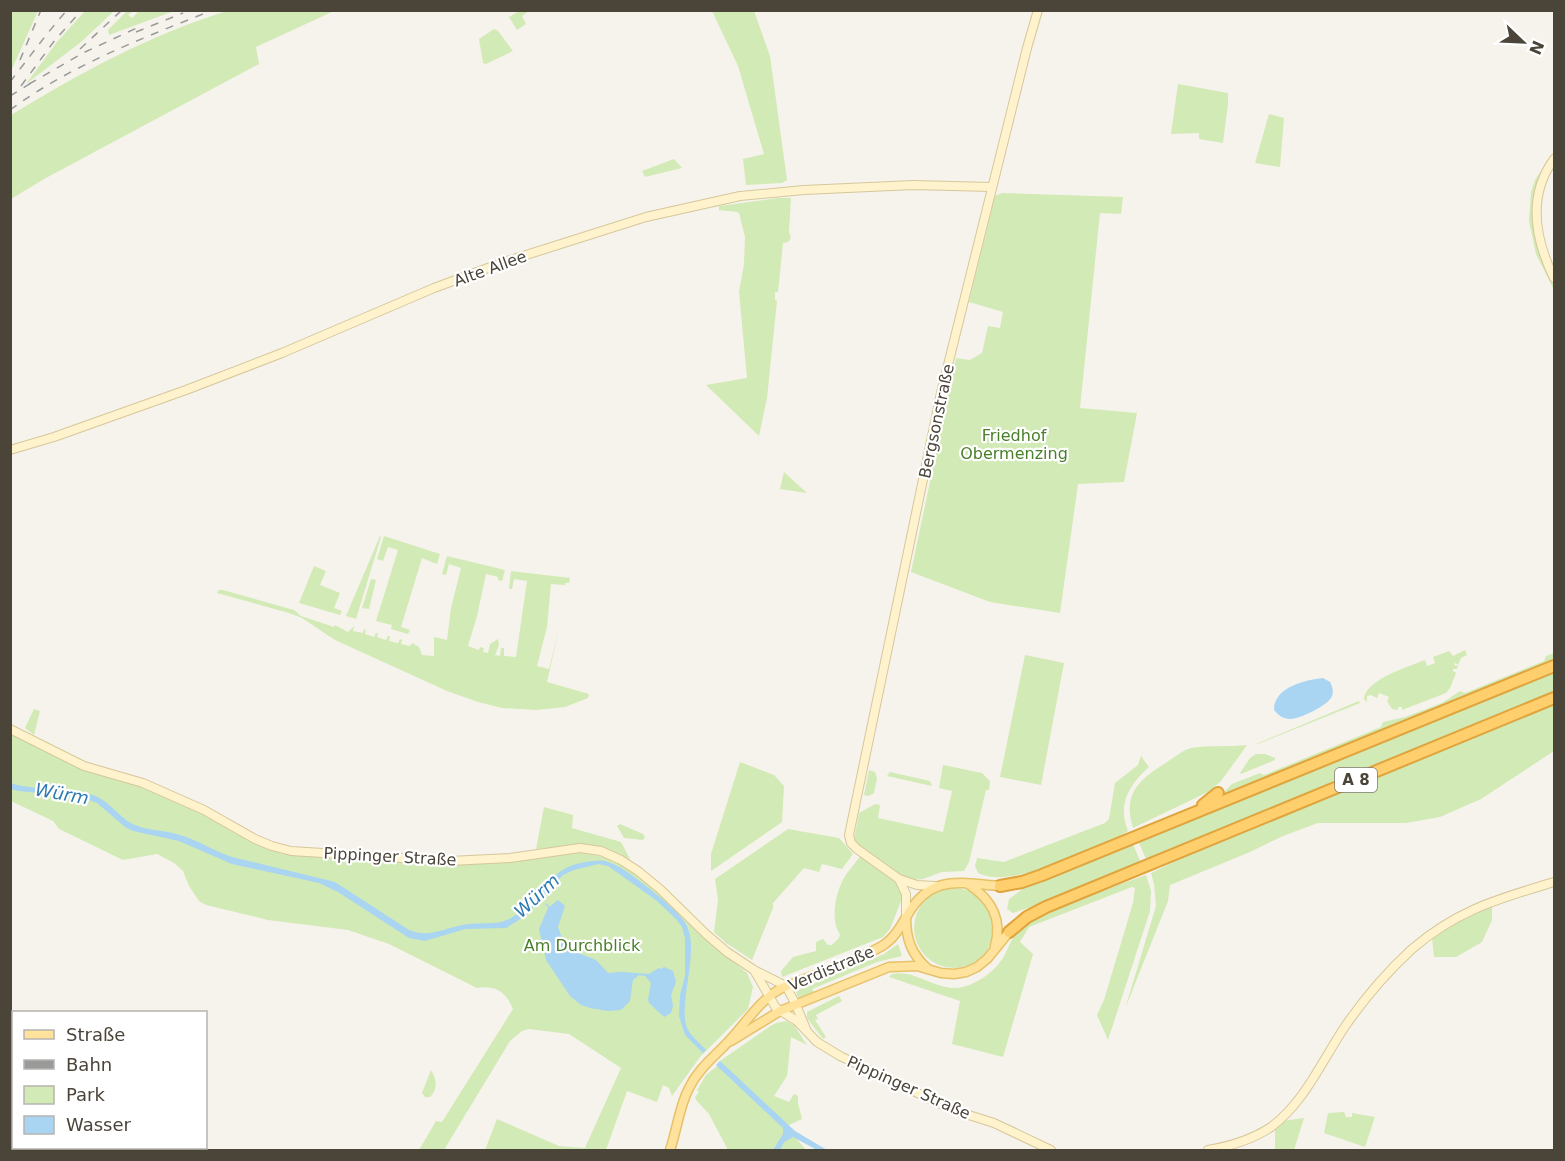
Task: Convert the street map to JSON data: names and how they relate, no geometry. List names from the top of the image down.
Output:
{
  "streets": {
    "highway": ["A 8"],
    "main road": ["Verdistraße"],
    "street": ["Alte Allee", "Bergsonstraße", "Pippinger Straße"]
  },
  "crossings": [
    ["Alte Allee", "Bergsonstraße"],
    ["A 8", "Verdistraße"],
    ["Pippinger Straße", "Verdistraße"]
  ],
  "water": ["Würm"],
  "parks": ["Friedhof Obermenzing", "Am Durchblick"],
  "legend": [
    "Straße",
    "Bahn",
    "Park",
    "Wasser"
  ],
  "north": "bottom right"
}
